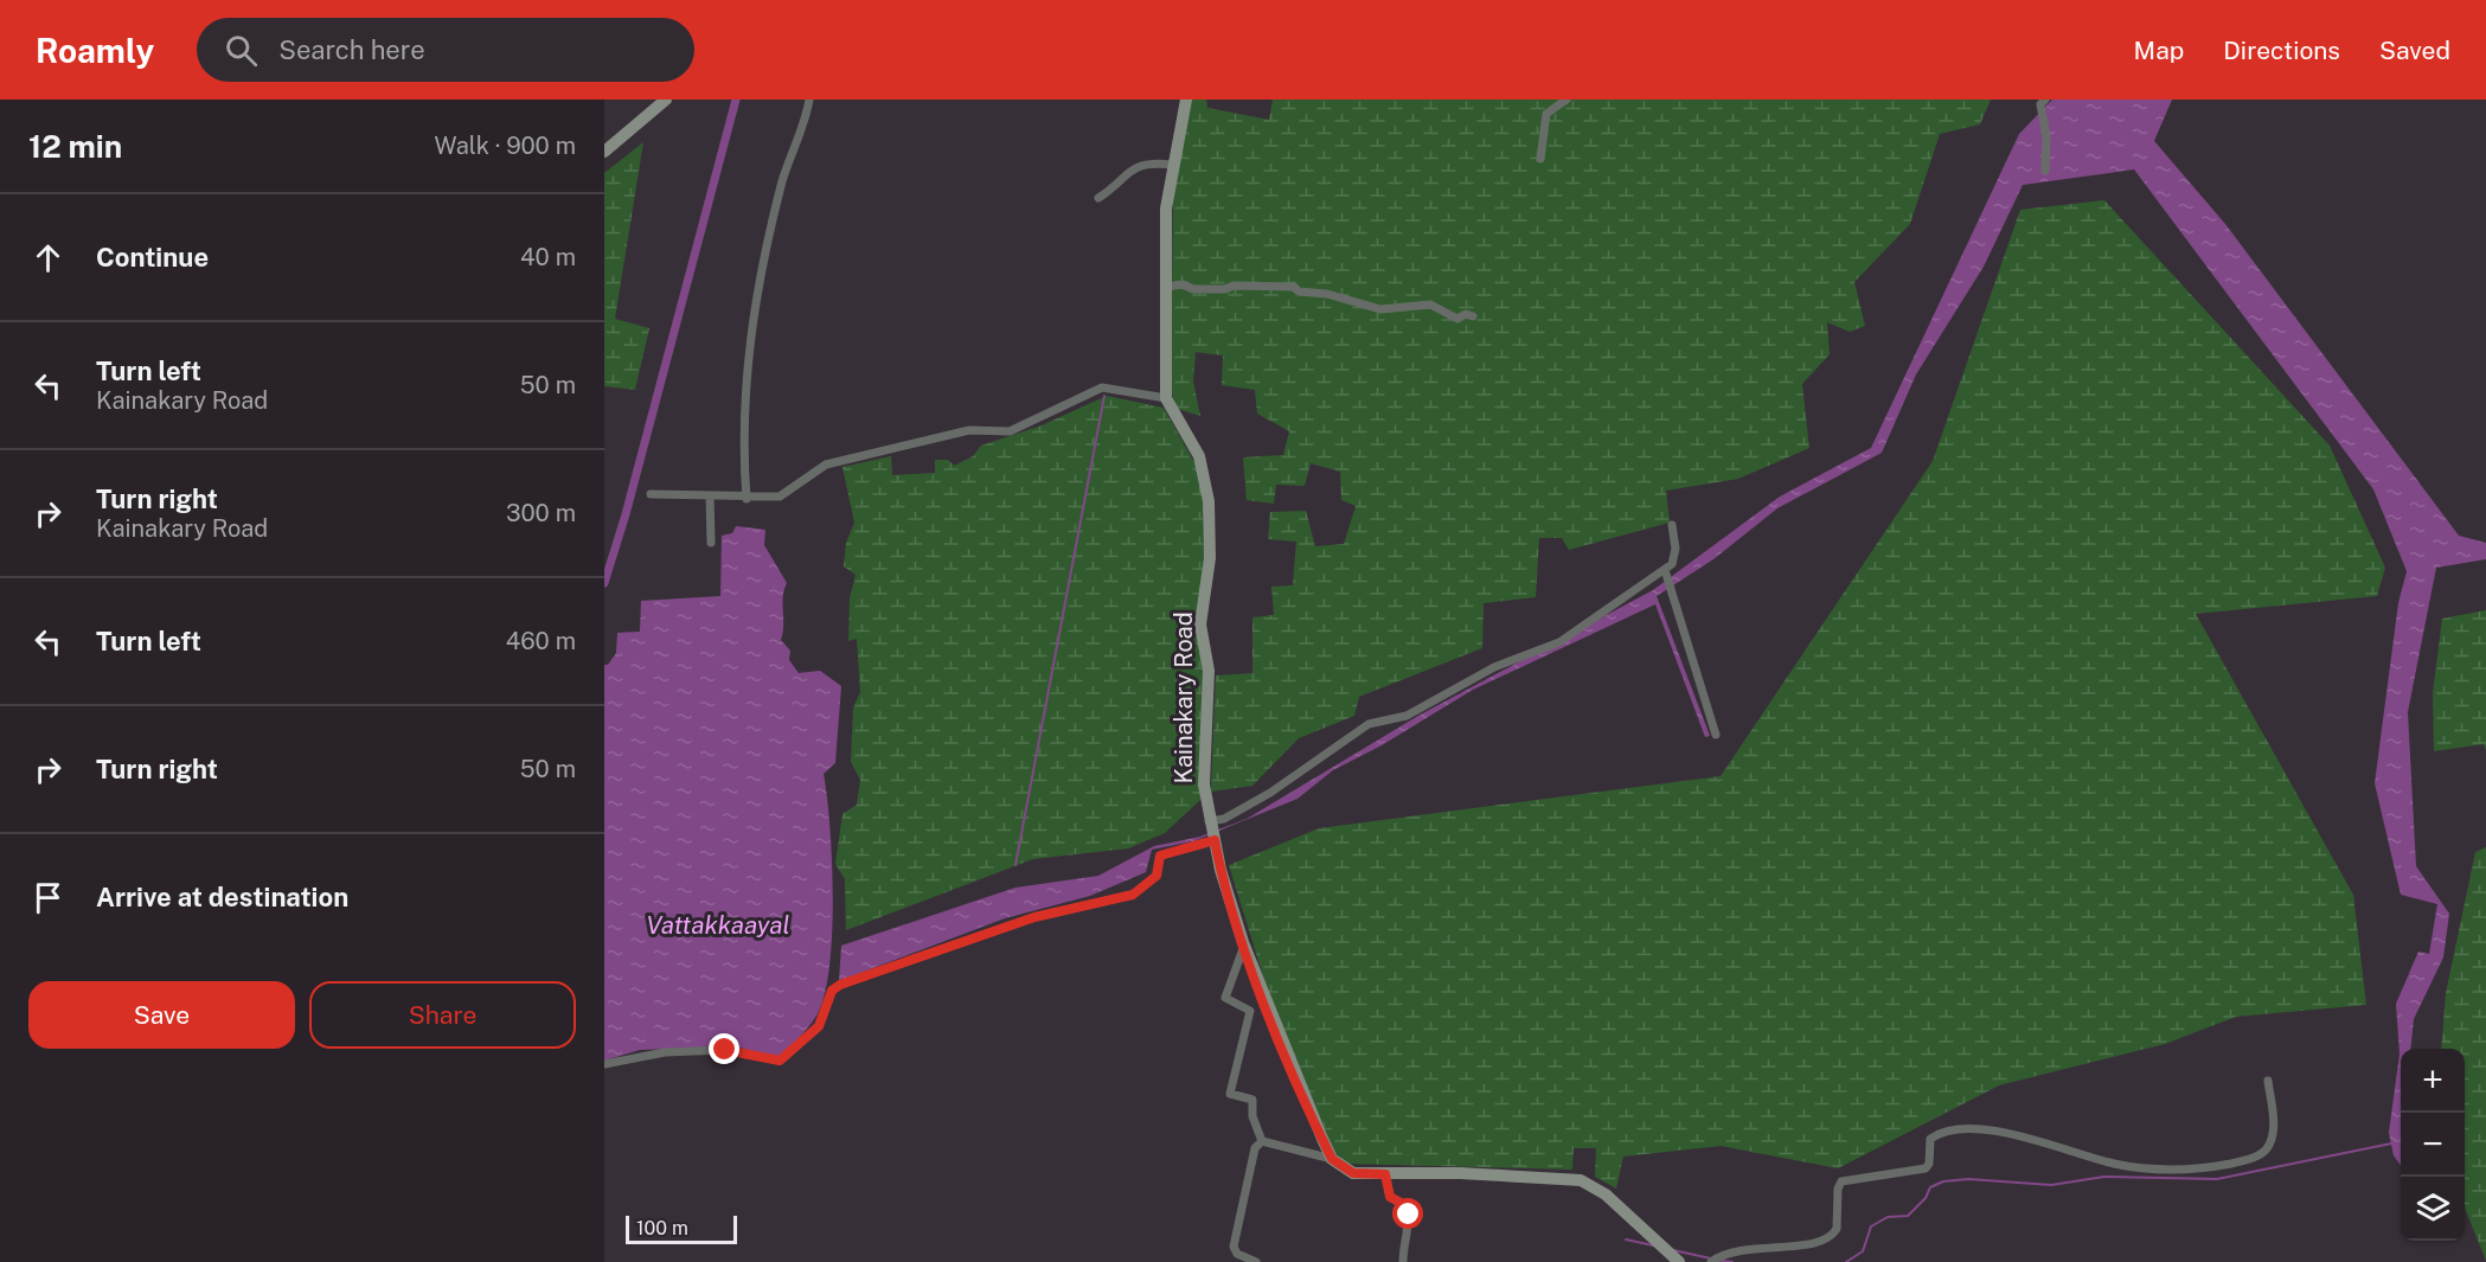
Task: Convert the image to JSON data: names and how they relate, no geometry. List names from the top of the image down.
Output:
{
  "streets": {
    "main road": ["Kainakary Road"]
  },
  "water": ["Vattakkaayal"],
  "scale_bar": "100 m",
  "page": {
    "header": "Roamly",
    "search": "Search here",
    "nav": ["Map", "Directions", "Saved"],
    "heading": ["12 min", "Walk · 900 m"],
    "list": [
      ["Continue", "40 m"],
      ["Turn left", "Kainakary Road", "50 m"],
      ["Turn right", "Kainakary Road", "300 m"],
      ["Turn left", "460 m"],
      ["Turn right", "50 m"],
      "Arrive at destination"
    ],
    "buttons": ["Save", "Share"],
    "map_buttons": ["+", "−"],
    "scale": "100 m"
  }
}
